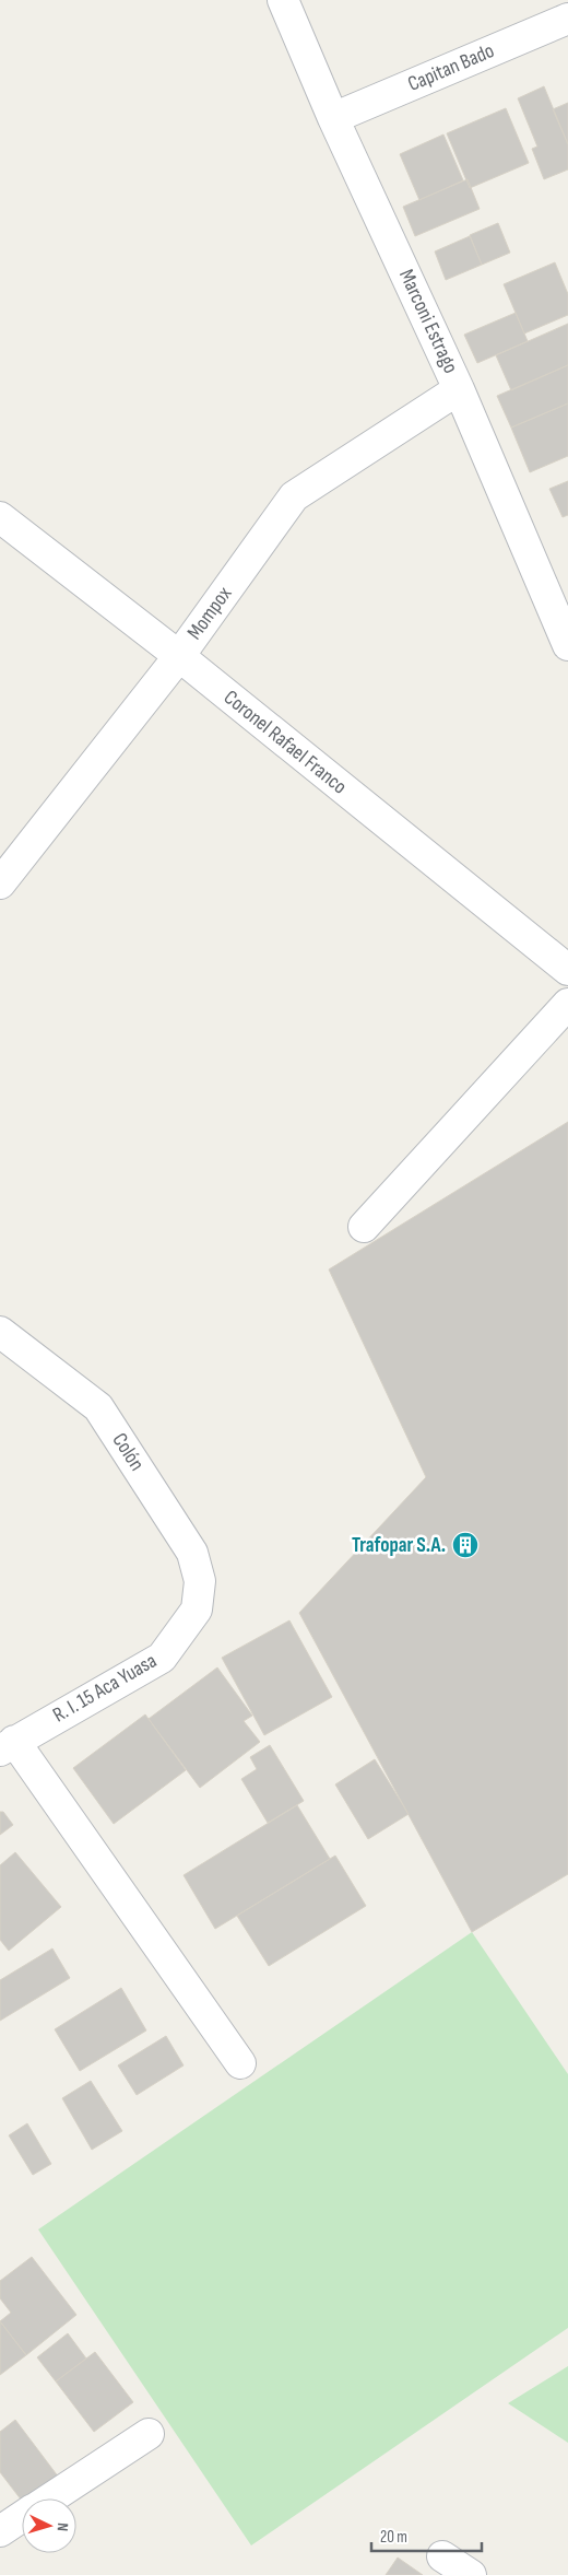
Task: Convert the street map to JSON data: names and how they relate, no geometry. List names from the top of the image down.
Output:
{
  "streets": {
    "street": [
      "Capitan Bado",
      "Marconi Estrago",
      "Mompox",
      "Coronel Rafael Franco",
      "Colón",
      "R. I. 15 Aca Yuasa"
    ]
  },
  "crossings": [
    ["Capitan Bado", "Marconi Estrago"],
    ["Marconi Estrago", "Mompox"],
    ["Mompox", "Coronel Rafael Franco"],
    ["Colón", "R. I. 15 Aca Yuasa"]
  ],
  "places": {
    "building": ["Trafopar S.A."]
  },
  "scale_bar": "20 m",
  "north": "right"
}
